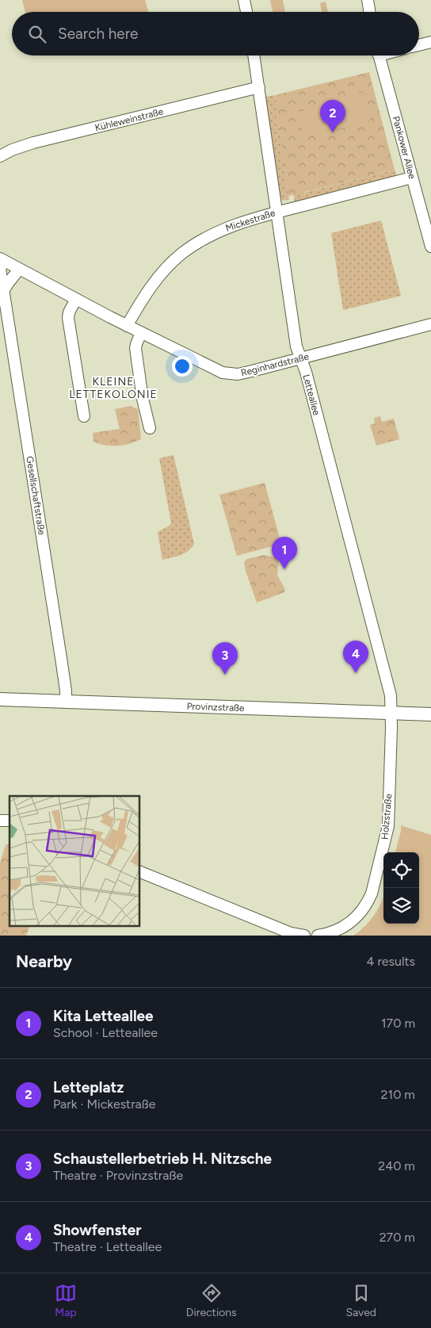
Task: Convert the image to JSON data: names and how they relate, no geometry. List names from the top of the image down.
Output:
{
  "streets": {
    "main road": ["Provinzstraße"],
    "street": [
      "Kühleweinstraße",
      "Pankower Allee",
      "Mickestraße",
      "Reginhardstraße",
      "Letteallee",
      "Gesellschaftstraße",
      "Holzstraße"
    ]
  },
  "crossings": [
    ["Kühleweinstraße", "Letteallee"],
    ["Pankower Allee", "Mickestraße"],
    ["Mickestraße", "Reginhardstraße"],
    ["Mickestraße", "Letteallee"],
    ["Reginhardstraße", "Letteallee"],
    ["Reginhardstraße", "Gesellschaftstraße"],
    ["Letteallee", "Provinzstraße"],
    ["Letteallee", "Holzstraße"],
    ["Gesellschaftstraße", "Provinzstraße"],
    ["Provinzstraße", "Holzstraße"]
  ],
  "districts": ["KLEINE LETTEKOLONIE"],
  "page": {
    "search": "Search here",
    "pins": [
      "2",
      "1",
      "4",
      "3"
    ],
    "heading": ["Nearby", "4 results"],
    "list": [
      {
        "mark": "1",
        "name": "Kita Letteallee",
        "note": "School · Letteallee",
        "value": "170 m"
      },
      {
        "mark": "2",
        "name": "Letteplatz",
        "note": "Park · Mickestraße",
        "value": "210 m"
      },
      {
        "mark": "3",
        "name": "Schaustellerbetrieb H. Nitzsche",
        "note": "Theatre · Provinzstraße",
        "value": "240 m"
      },
      {
        "mark": "4",
        "name": "Showfenster",
        "note": "Theatre · Letteallee",
        "value": "270 m"
      }
    ],
    "nav": ["Map", "Directions", "Saved"]
  }
}
